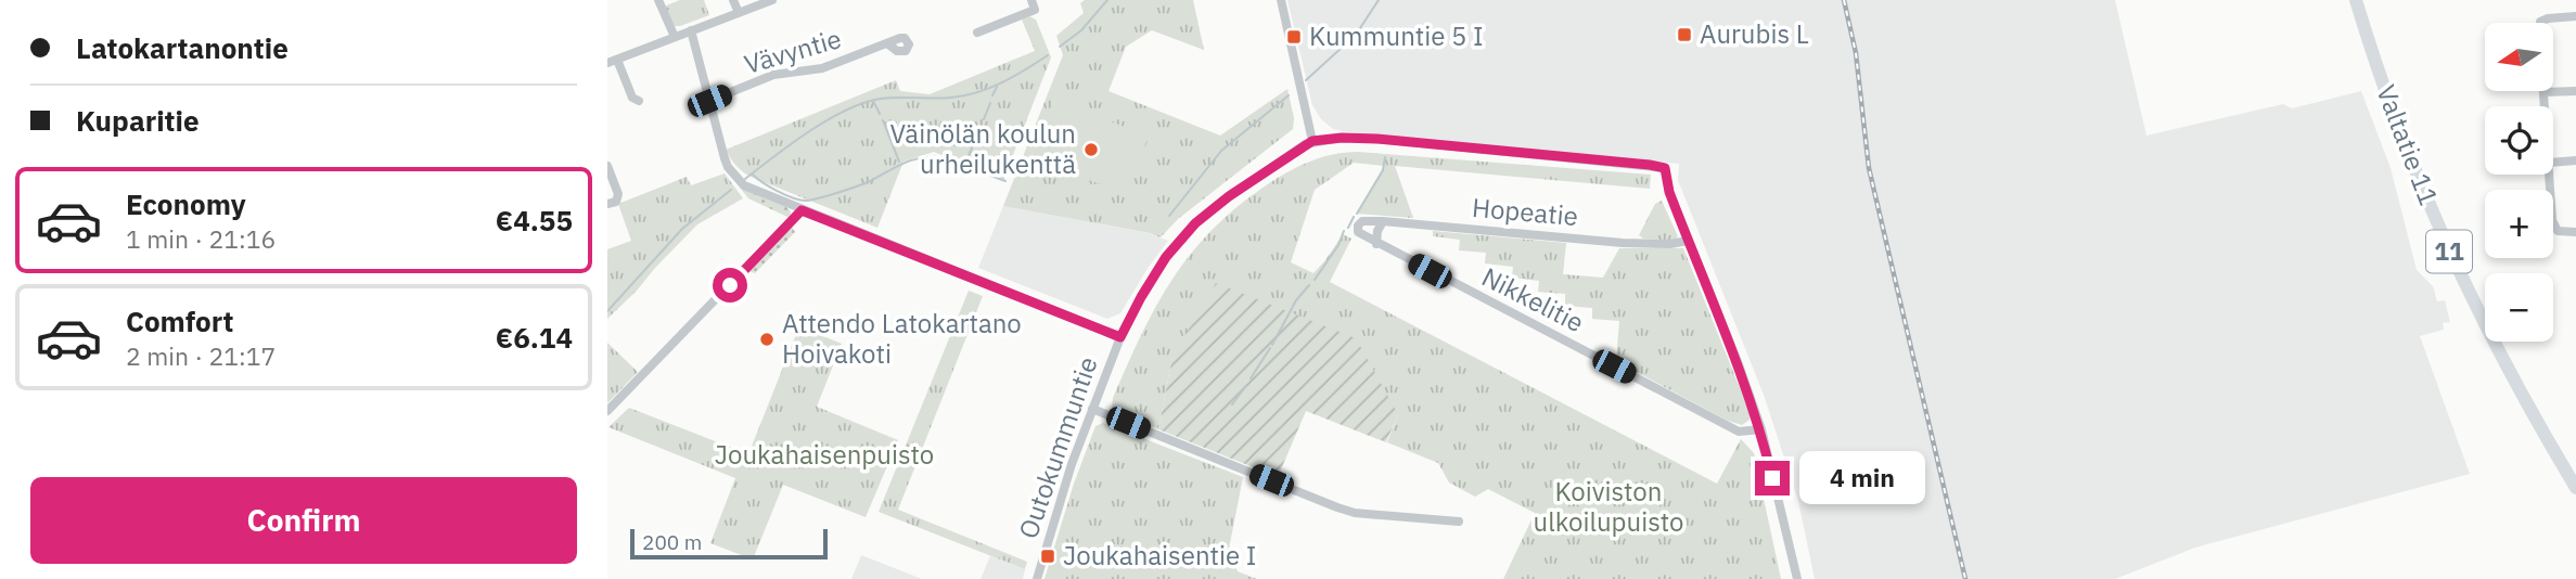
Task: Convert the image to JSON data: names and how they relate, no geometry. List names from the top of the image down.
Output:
{
  "streets": {
    "highway": ["Valtatie 11", "11"],
    "street": [
      "Vävyntie",
      "Hopeatie",
      "Nikkelitie",
      "Outokummuntie"
    ]
  },
  "parks": ["Joukahaisenpuisto", "Koiviston ulkoilupuisto"],
  "places": {
    "transit": ["Aurubis L", "Kummuntie 5 I", "Joukahaisentie I"],
    "other": ["Väinölän koulun urheilukenttä", "Attendo Latokartano Hoivakoti"]
  },
  "scale_bar": "200 m",
  "north": "left",
  "page": {
    "banner": ["Latokartanontie", "Kuparitie"],
    "map_buttons": ["+", "−"],
    "list": [
      {
        "name": "Economy",
        "note": "1 min · 21:16",
        "value": "€4.55"
      },
      {
        "name": "Comfort",
        "note": "2 min · 21:17",
        "value": "€6.14"
      }
    ],
    "bubble": "4 min",
    "buttons": "Confirm",
    "scale": "200 m"
  }
}
